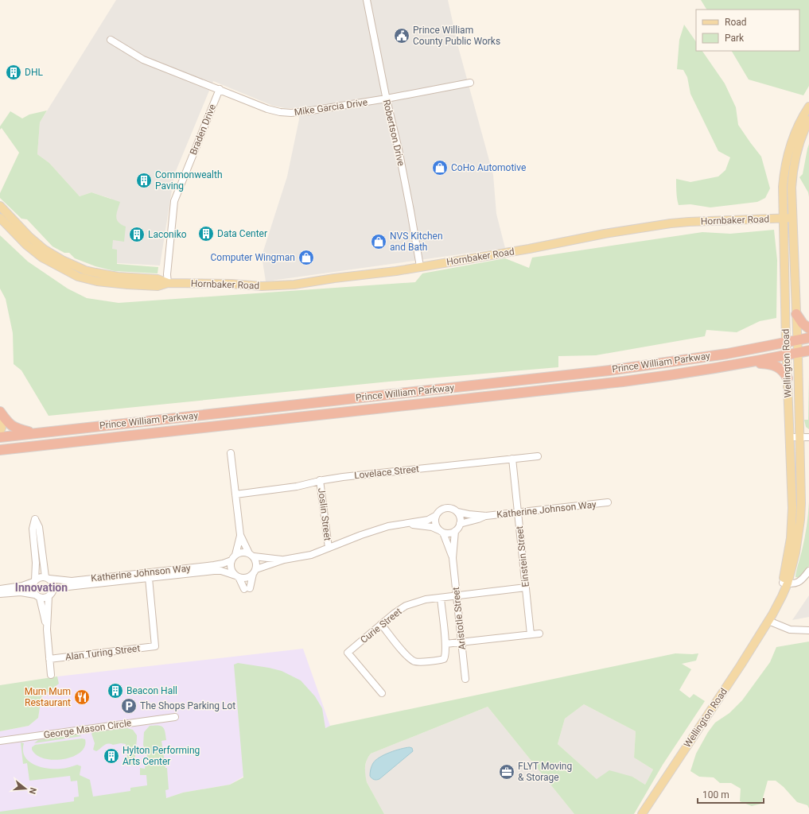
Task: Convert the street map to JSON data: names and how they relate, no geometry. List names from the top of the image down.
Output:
{
  "streets": {
    "highway": ["Prince William Parkway"],
    "main road": ["Hornbaker Road", "Wellington Road"],
    "street": [
      "Mike Garcia Drive",
      "Braden Drive",
      "Robertson Drive",
      "Lovelace Street",
      "Katherine Johnson Way",
      "Joslin Street",
      "Einstein Street",
      "Aristotle Street",
      "Curie Street",
      "Alan Turing Street",
      "George Mason Circle"
    ]
  },
  "crossings": [
    ["Mike Garcia Drive", "Braden Drive"],
    ["Mike Garcia Drive", "Robertson Drive"],
    ["Braden Drive", "Hornbaker Road"],
    ["Robertson Drive", "Hornbaker Road"],
    ["Hornbaker Road", "Wellington Road"],
    ["Prince William Parkway", "Wellington Road"],
    ["Lovelace Street", "Joslin Street"],
    ["Lovelace Street", "Einstein Street"],
    ["Katherine Johnson Way", "Einstein Street"],
    ["Katherine Johnson Way", "Aristotle Street"],
    ["Katherine Johnson Way", "Alan Turing Street"],
    ["Einstein Street", "Curie Street"],
    ["Aristotle Street", "Curie Street"]
  ],
  "districts": ["Innovation"],
  "places": {
    "public building": ["Prince William County Public Works"],
    "building": [
      "DHL",
      "Commonwealth Paving",
      "Data Center",
      "Laconiko",
      "Beacon Hall",
      "Hylton Performing Arts Center"
    ],
    "shop": ["CoHo Automotive", "NVS Kitchen and Bath", "Computer Wingman"],
    "restaurant": ["Mum Mum Restaurant"],
    "parking": ["The Shops Parking Lot"],
    "office": ["FLYT Moving & Storage"]
  },
  "legend": ["Road", "Park"],
  "scale_bar": "100 m",
  "north": "right"
}
